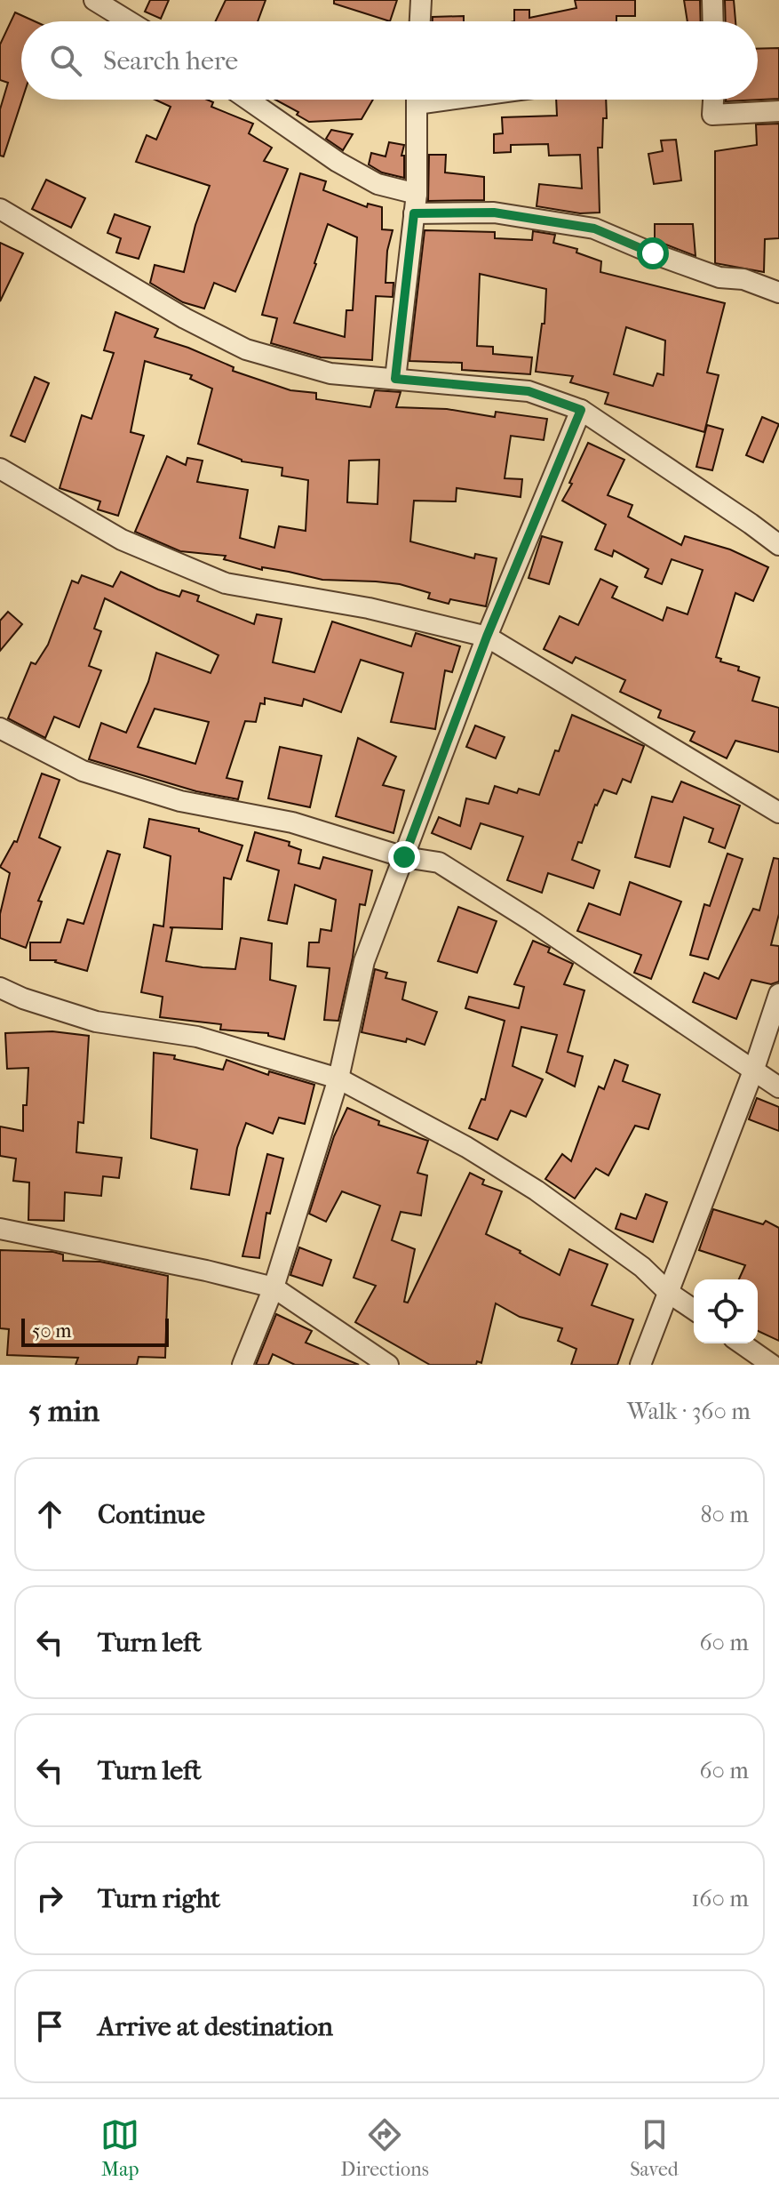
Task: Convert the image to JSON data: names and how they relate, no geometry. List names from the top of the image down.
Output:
{
  "scale_bar": "50 m",
  "page": {
    "search": "Search here",
    "scale": "50 m",
    "heading": ["5 min", "Walk · 360 m"],
    "list": [
      ["Continue", "80 m"],
      ["Turn left", "60 m"],
      ["Turn left", "60 m"],
      ["Turn right", "160 m"],
      "Arrive at destination"
    ],
    "nav": ["Map", "Directions", "Saved"]
  }
}
